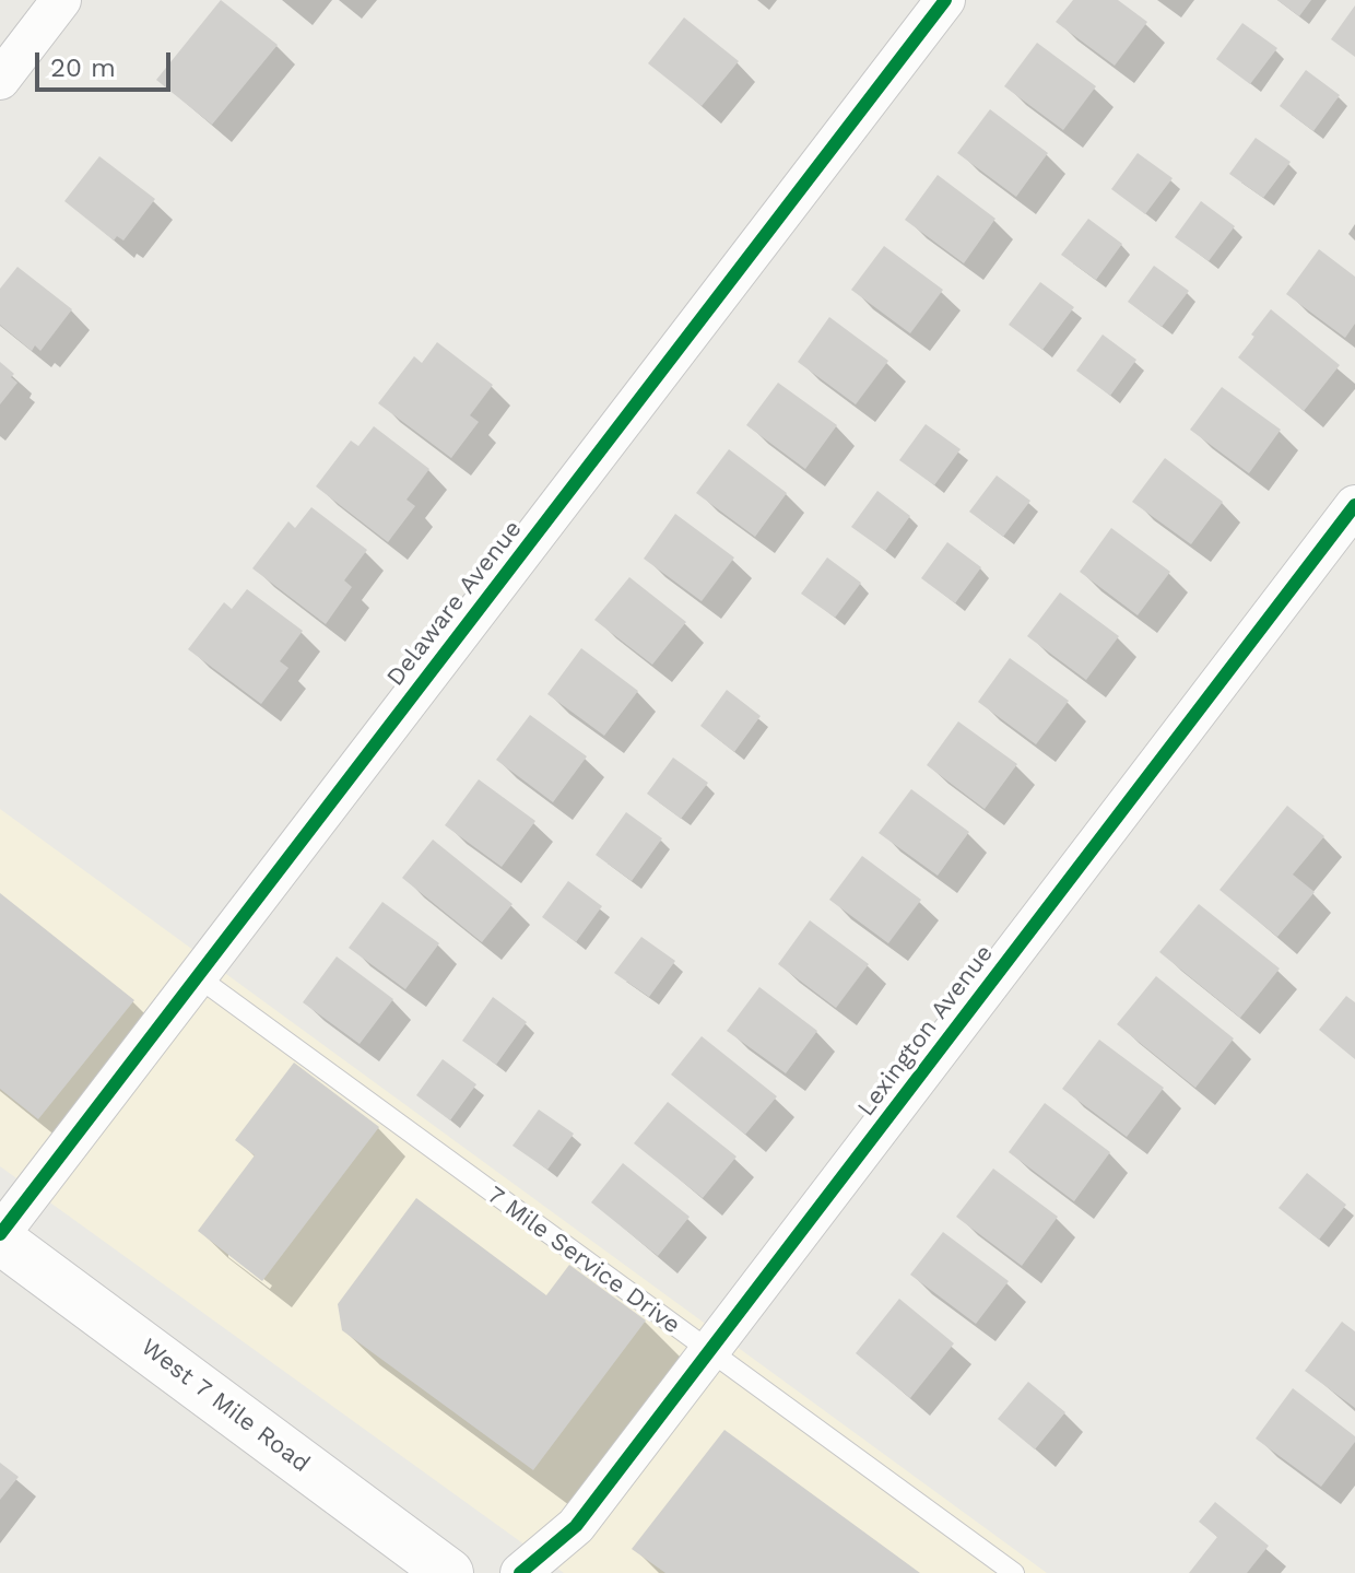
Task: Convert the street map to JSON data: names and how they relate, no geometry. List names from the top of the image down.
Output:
{
  "streets": {
    "main road": ["West 7 Mile Road"],
    "street": ["Delaware Avenue", "Lexington Avenue"],
    "lane": ["7 Mile Service Drive"]
  },
  "crossings": [
    ["Delaware Avenue", "7 Mile Service Drive"],
    ["Delaware Avenue", "West 7 Mile Road"],
    ["Lexington Avenue", "7 Mile Service Drive"]
  ],
  "scale_bar": "20 m"
}
